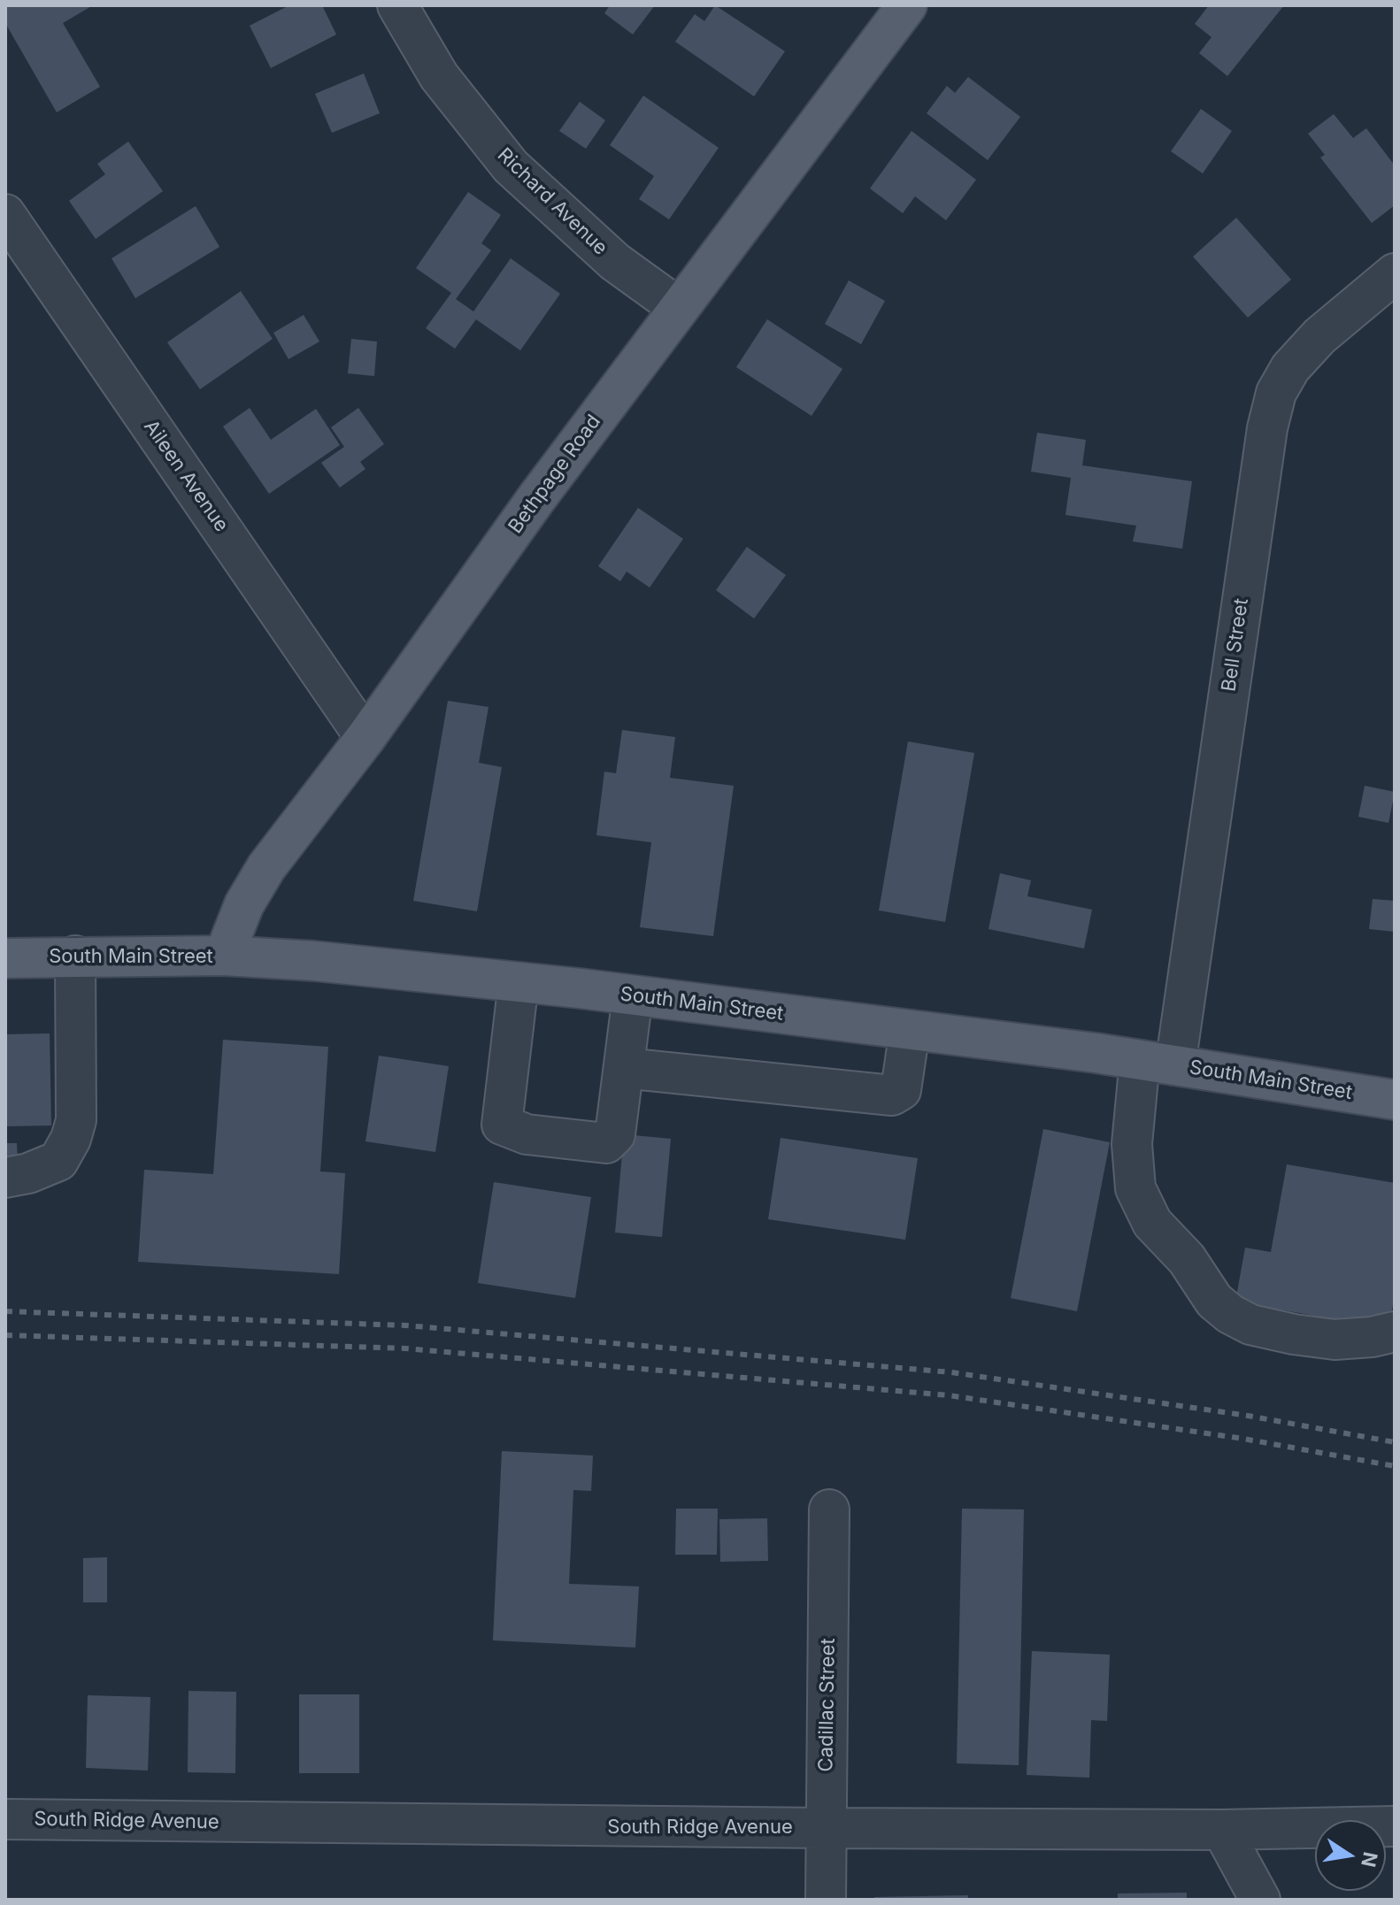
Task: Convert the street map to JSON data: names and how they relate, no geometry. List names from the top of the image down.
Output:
{
  "streets": {
    "main road": ["Bethpage Road", "South Main Street"],
    "street": [
      "Richard Avenue",
      "Aileen Avenue",
      "Bell Street",
      "Cadillac Street",
      "South Ridge Avenue"
    ]
  },
  "crossings": [
    ["Richard Avenue", "Bethpage Road"],
    ["Bethpage Road", "Aileen Avenue"],
    ["Bethpage Road", "South Main Street"],
    ["Bell Street", "South Main Street"],
    ["Cadillac Street", "South Ridge Avenue"]
  ],
  "north": "right"
}
